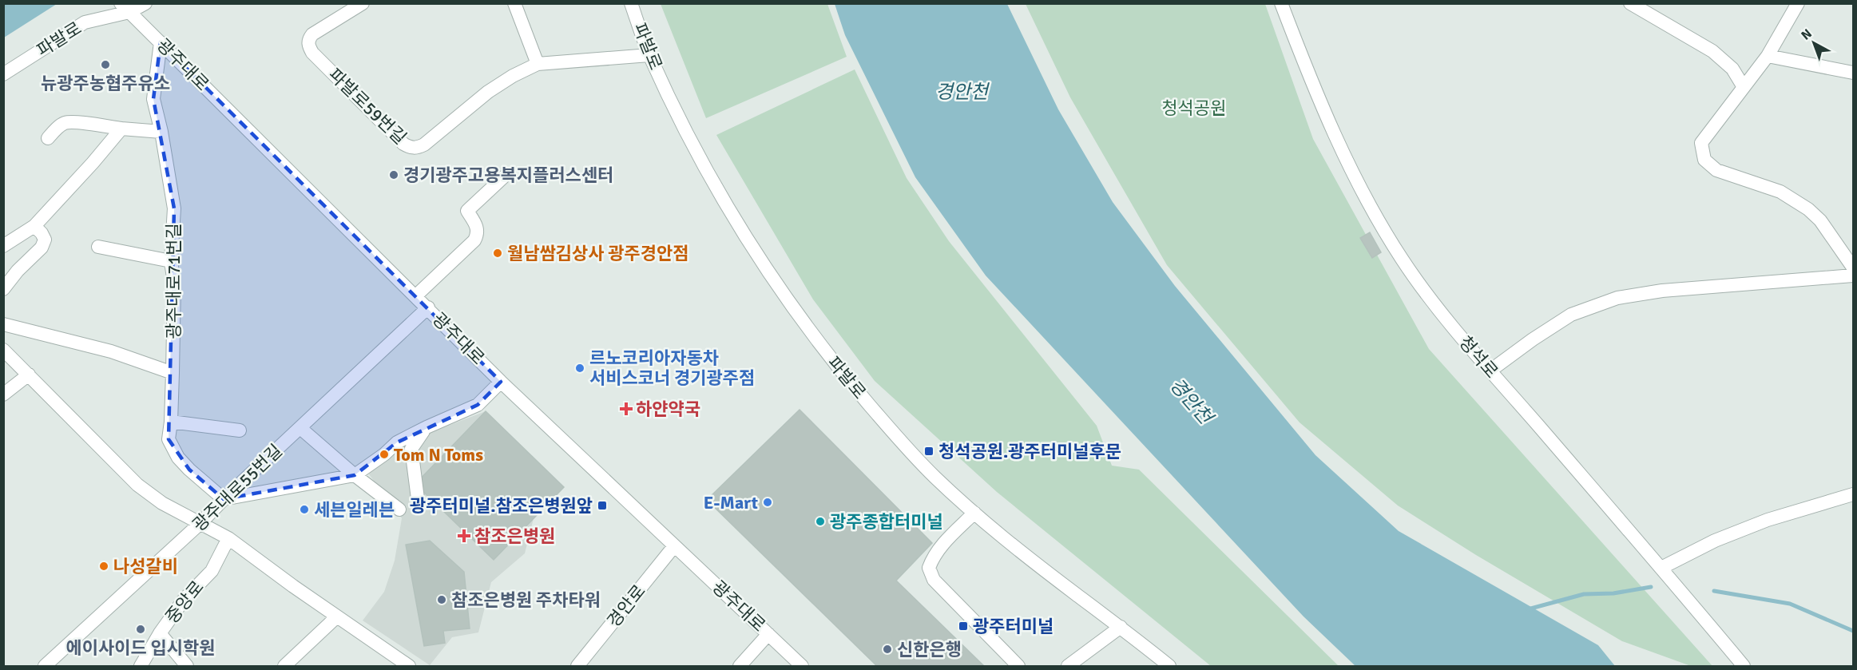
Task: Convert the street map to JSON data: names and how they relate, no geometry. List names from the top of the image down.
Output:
{
  "streets": {
    "street": [
      "파발로",
      "광주대로",
      "파발로59번길",
      "광주대로71번길",
      "청석로",
      "광주대로55번길",
      "중앙로",
      "경안로"
    ]
  },
  "crossings": [
    ["파발로", "광주대로"],
    ["파발로", "파발로59번길"],
    ["광주대로", "광주대로71번길"],
    ["광주대로", "광주대로55번길"],
    ["광주대로", "경안로"],
    ["광주대로71번길", "광주대로55번길"]
  ],
  "water": ["경안천"],
  "parks": ["청석공원"],
  "places": {
    "other": [
      "뉴광주농협주유소",
      "경기광주고용복지플러스센터",
      "월남쌈김상사 광주경안점",
      "르노코리아자동차 서비스코너 경기광주점",
      "Tom N Toms",
      "E-Mart",
      "세븐일레븐",
      "광주종합터미널",
      "나성갈비",
      "참조은병원 주차타워",
      "에이사이드 입시학원",
      "신한은행"
    ],
    "health": ["하얀약국", "참조은병원"],
    "transit": ["청석공원.광주터미널후문", "광주터미널.참조은병원앞", "광주터미널"]
  },
  "north": "top left"
}
